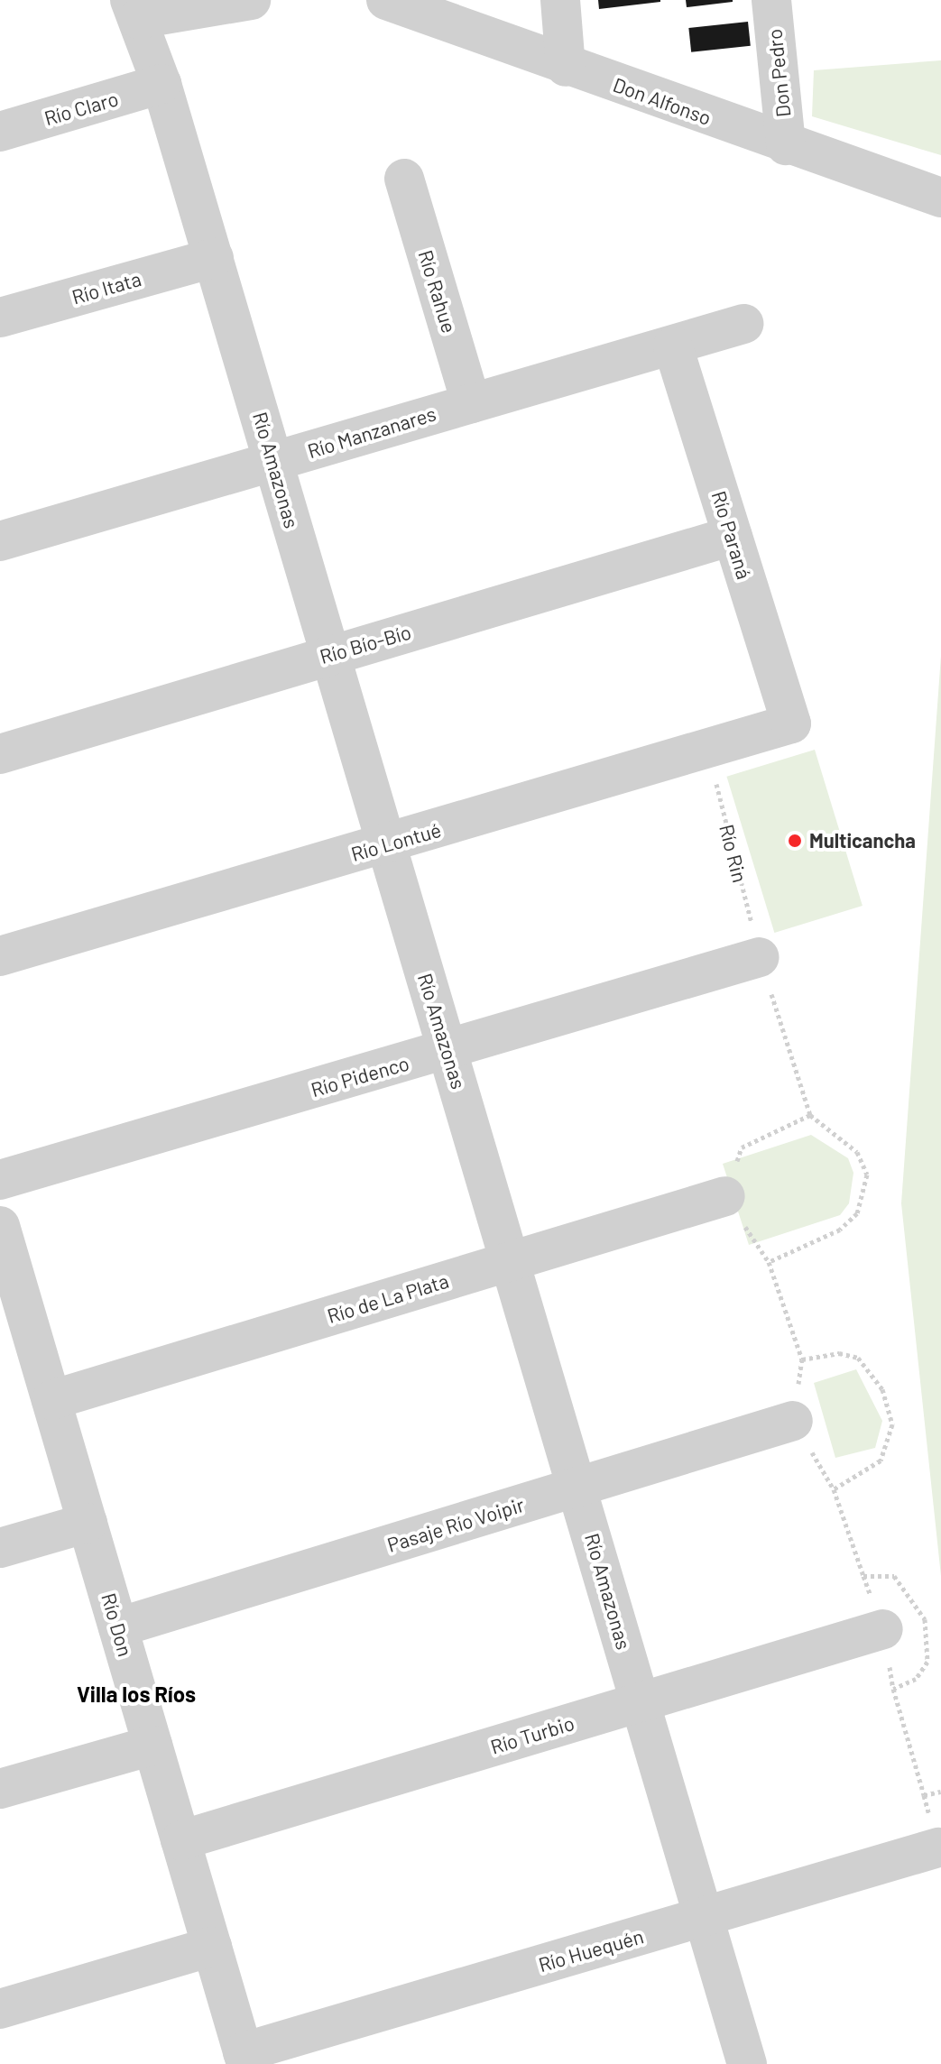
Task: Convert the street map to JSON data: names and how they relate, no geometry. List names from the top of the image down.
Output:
{
  "streets": {
    "street": [
      "Don Pedro",
      "Don Alfonso",
      "Río Claro",
      "Río Itata",
      "Río Rahue",
      "Río Manzanares",
      "Río Amazonas",
      "Río Paraná",
      "Río Bío-Bío",
      "Río Lontué",
      "Río Pidenco",
      "Río de La Plata",
      "Pasaje Río Voipir",
      "Río Don",
      "Río Turbio",
      "Río Huequén"
    ],
    "path": ["Río Rin"]
  },
  "crossings": [
    ["Don Pedro", "Don Alfonso"],
    ["Río Claro", "Río Amazonas"],
    ["Río Itata", "Río Amazonas"],
    ["Río Rahue", "Río Manzanares"],
    ["Río Manzanares", "Río Amazonas"],
    ["Río Manzanares", "Río Paraná"],
    ["Río Amazonas", "Río Bío-Bío"],
    ["Río Amazonas", "Río Lontué"],
    ["Río Amazonas", "Río Pidenco"],
    ["Río Amazonas", "Río de La Plata"],
    ["Río Amazonas", "Pasaje Río Voipir"],
    ["Río Amazonas", "Río Turbio"],
    ["Río Amazonas", "Río Huequén"],
    ["Río Paraná", "Río Bío-Bío"],
    ["Río Paraná", "Río Lontué"],
    ["Río Lontué", "Río Rin"],
    ["Río Rin", "Río Pidenco"],
    ["Río de La Plata", "Río Don"],
    ["Pasaje Río Voipir", "Río Don"],
    ["Río Don", "Río Turbio"],
    ["Río Don", "Río Huequén"]
  ],
  "districts": ["Villa los Ríos"],
  "places": ["Multicancha"]
}
